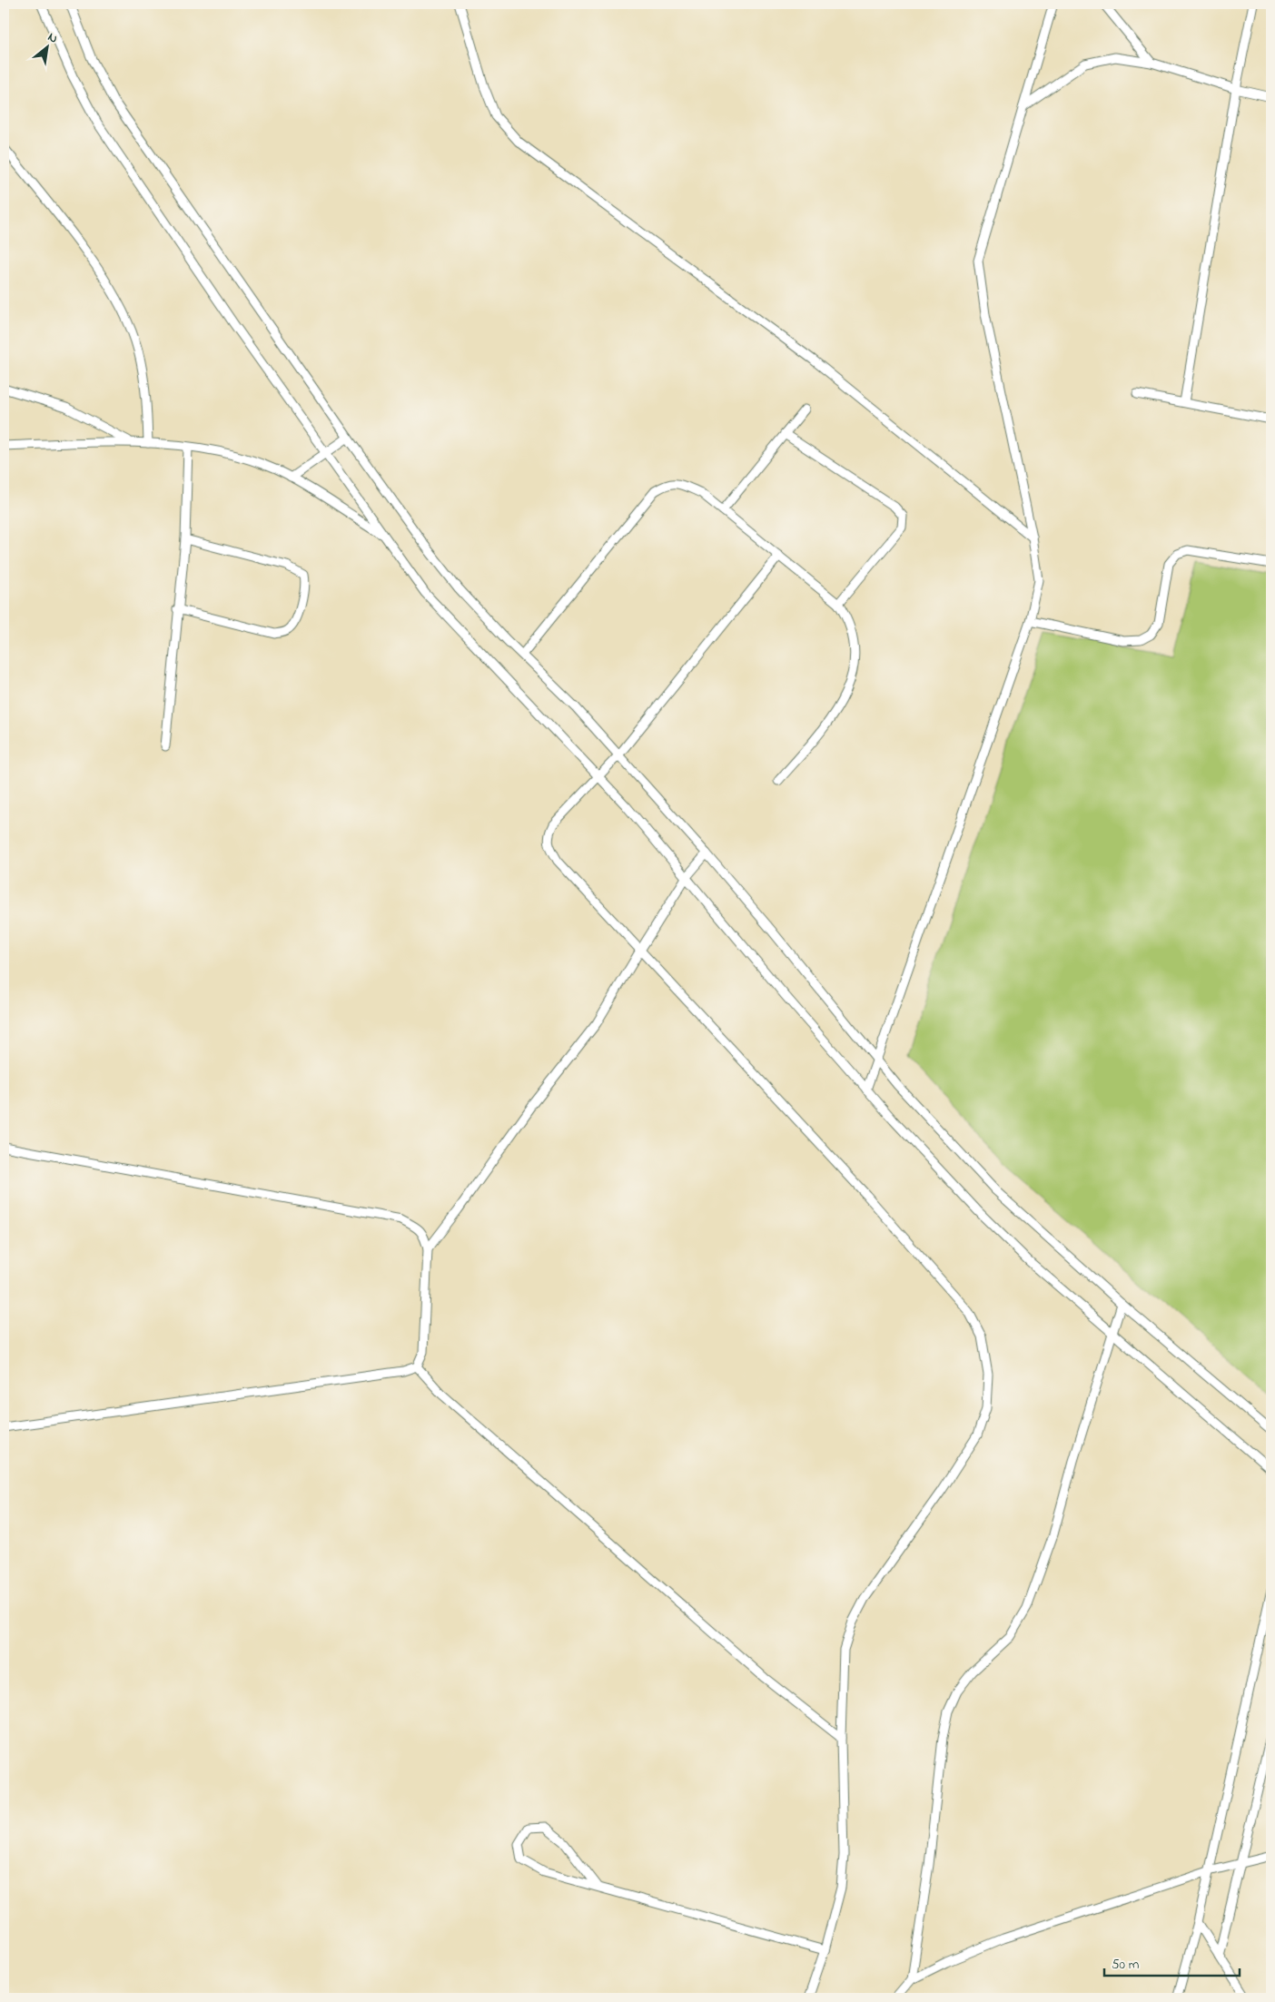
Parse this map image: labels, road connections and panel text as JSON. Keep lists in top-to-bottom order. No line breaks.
{"scale_bar":"50 m","north":"top right"}
